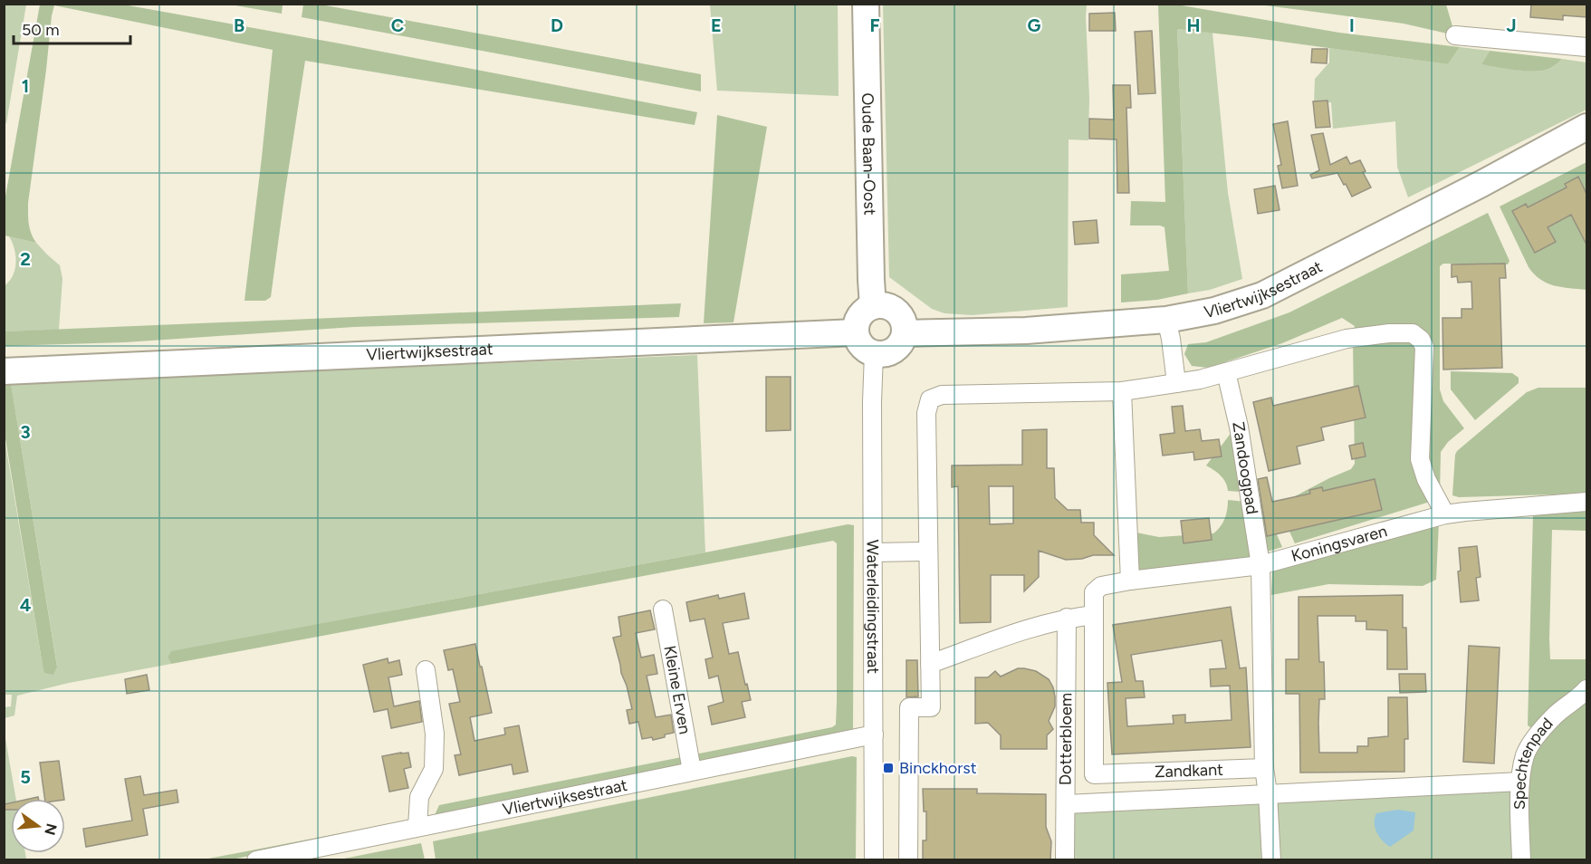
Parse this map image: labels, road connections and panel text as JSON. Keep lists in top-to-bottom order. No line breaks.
{"streets":{"street":["Oude Baan-Oost","Vliertwijksestraat","Zandoogpad","Koningsvaren","Waterleidingstraat","Kleine Erven","Dotterbloem","Spechtenpad","Zandkant"]},"crossings":[["Oude Baan-Oost","Vliertwijksestraat"],["Oude Baan-Oost","Waterleidingstraat"],["Vliertwijksestraat","Waterleidingstraat"],["Vliertwijksestraat","Kleine Erven"],["Zandoogpad","Koningsvaren"],["Koningsvaren","Zandkant"],["Dotterbloem","Zandkant"],["Spechtenpad","Zandkant"]],"places":{"transit":["Binckhorst"]},"scale_bar":"50 m","north":"right","grid":{"columns":["B","C","D","E","F","G","H","I","J"],"rows":["1","2","3","4","5"]}}
